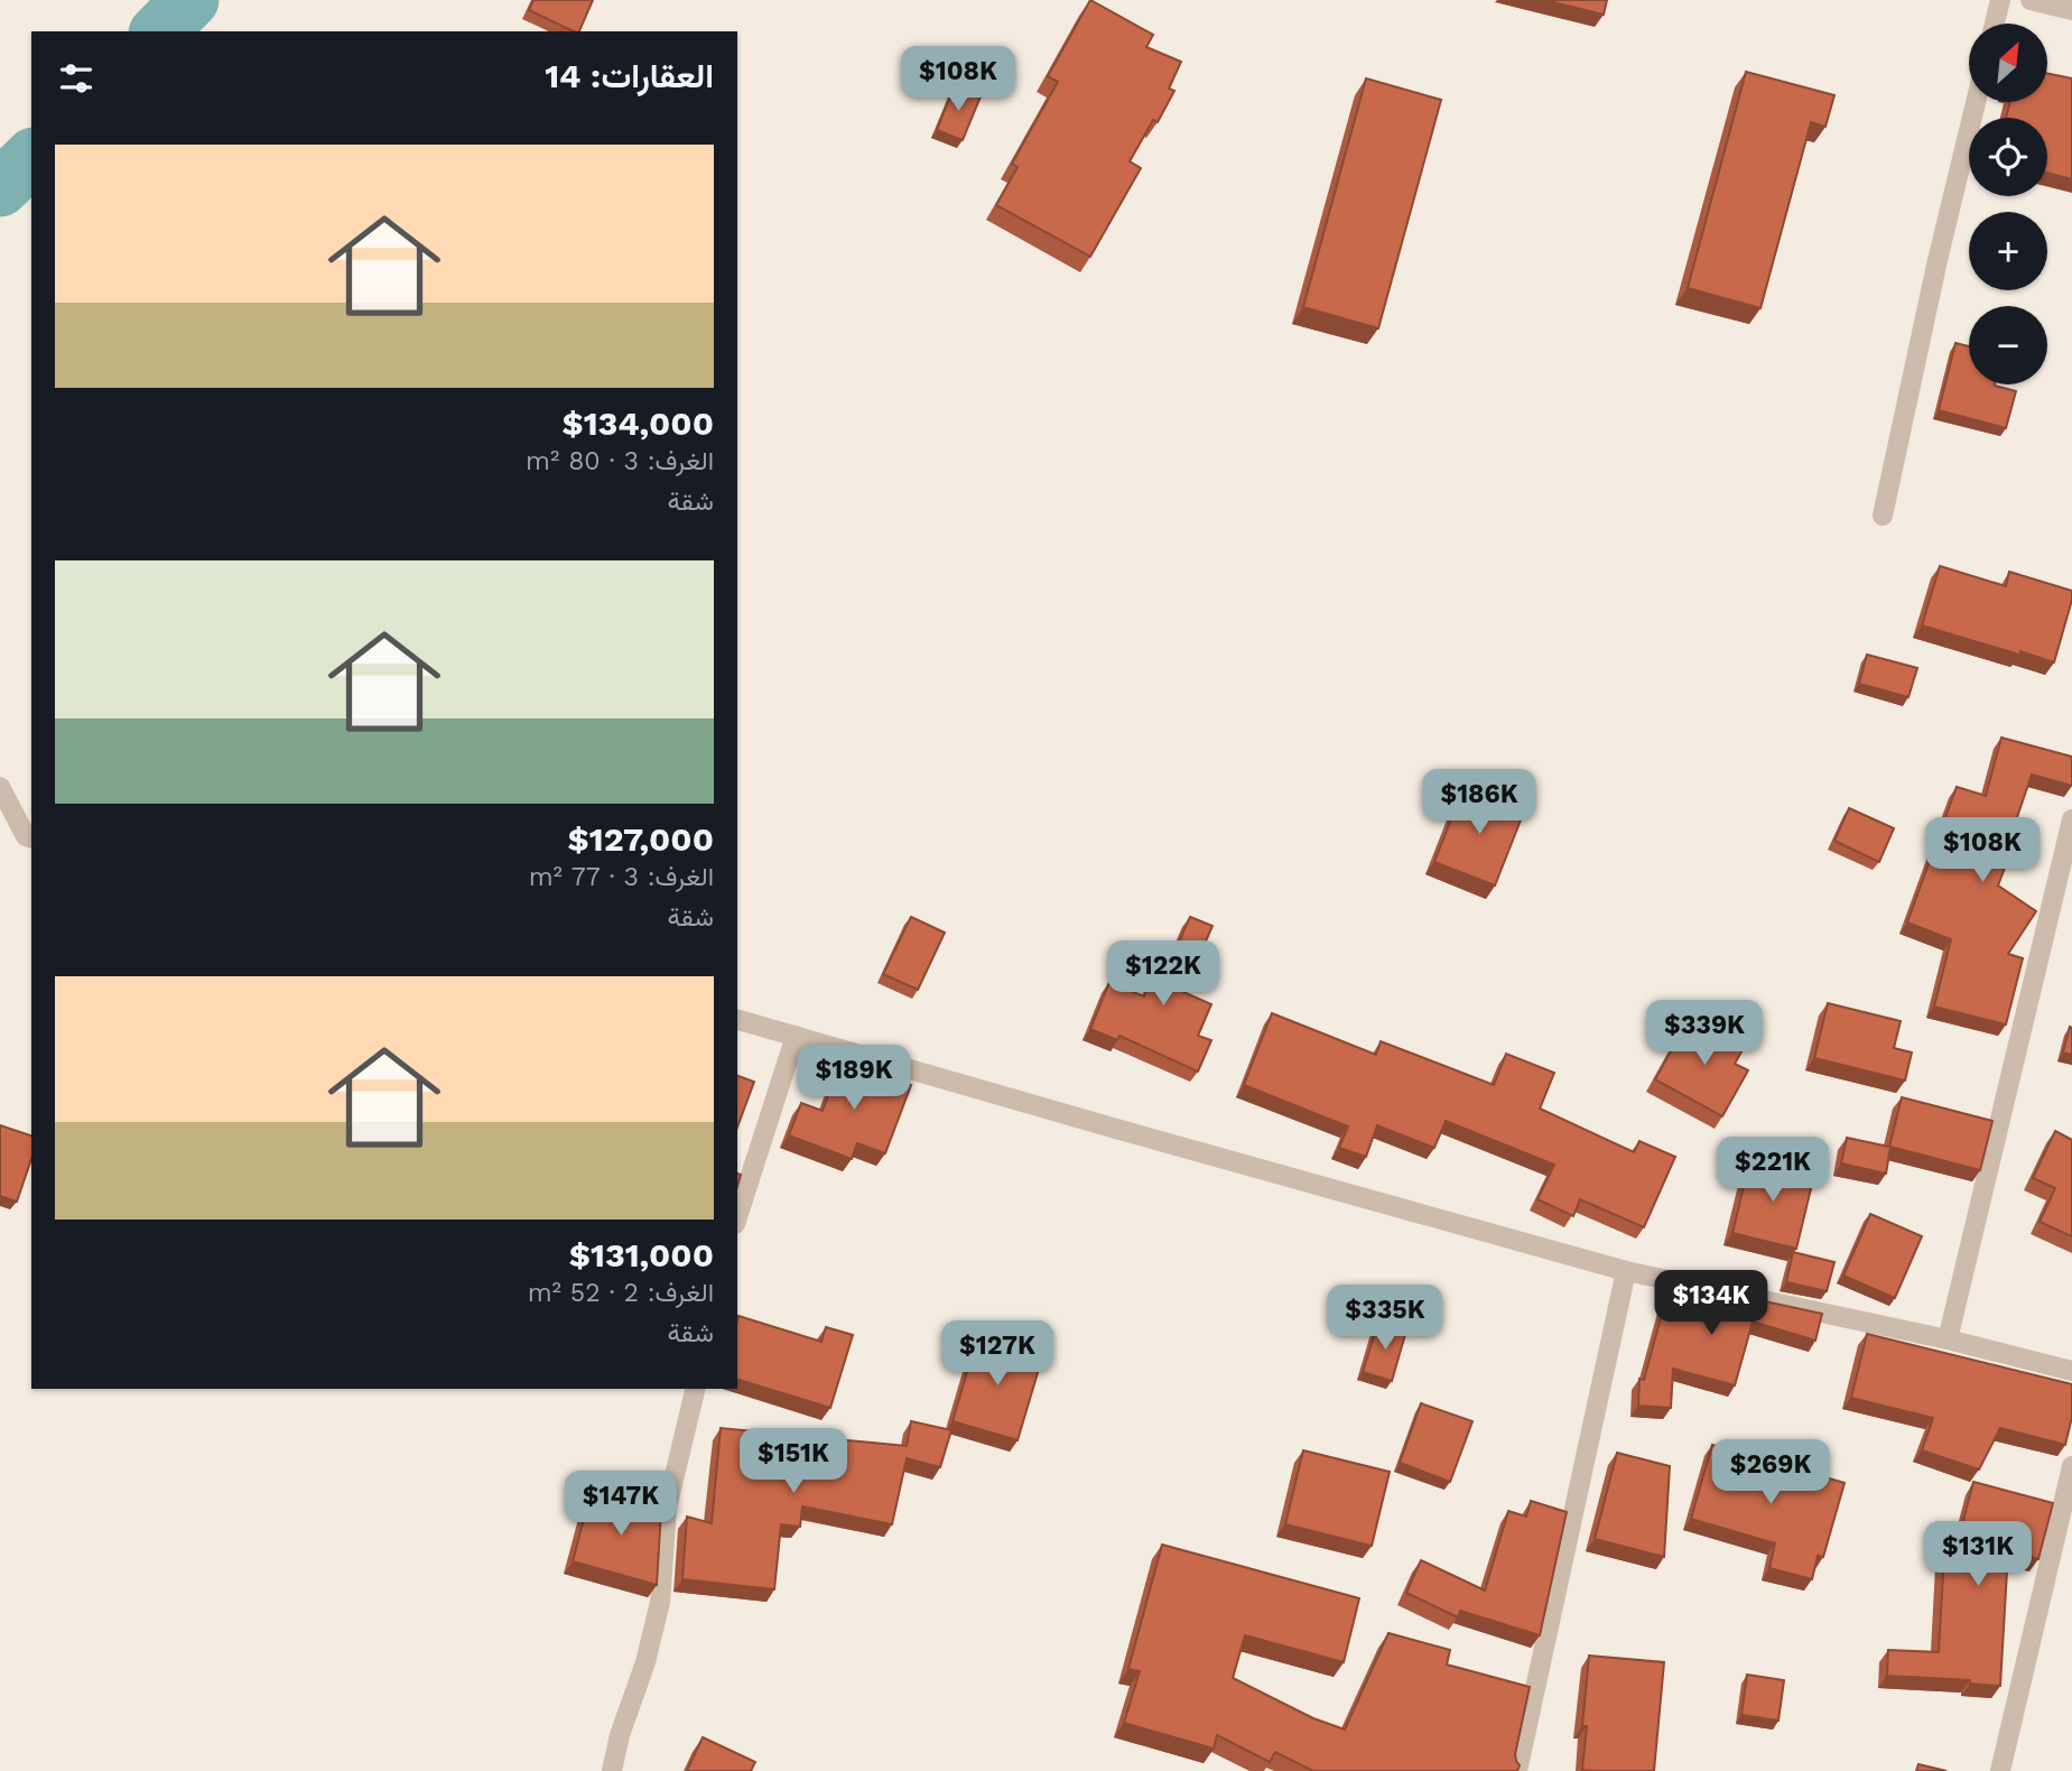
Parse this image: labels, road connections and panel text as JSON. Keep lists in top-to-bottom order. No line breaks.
{"north":"top right","page":{"map_buttons":["+","−"],"heading":"العقارات: 14","price":["$108K","$186K","$108K","$122K","$339K","$189K","$221K","$134K","$335K","$127K","$151K","$269K","$147K","$131K"],"list":[{"name":"$134,000","note":"الغرف: 3 · 80 m² · شقة"},{"name":"$127,000","note":"الغرف: 3 · 77 m² · شقة"},{"name":"$131,000","note":"الغرف: 2 · 52 m² · شقة"}]}}
